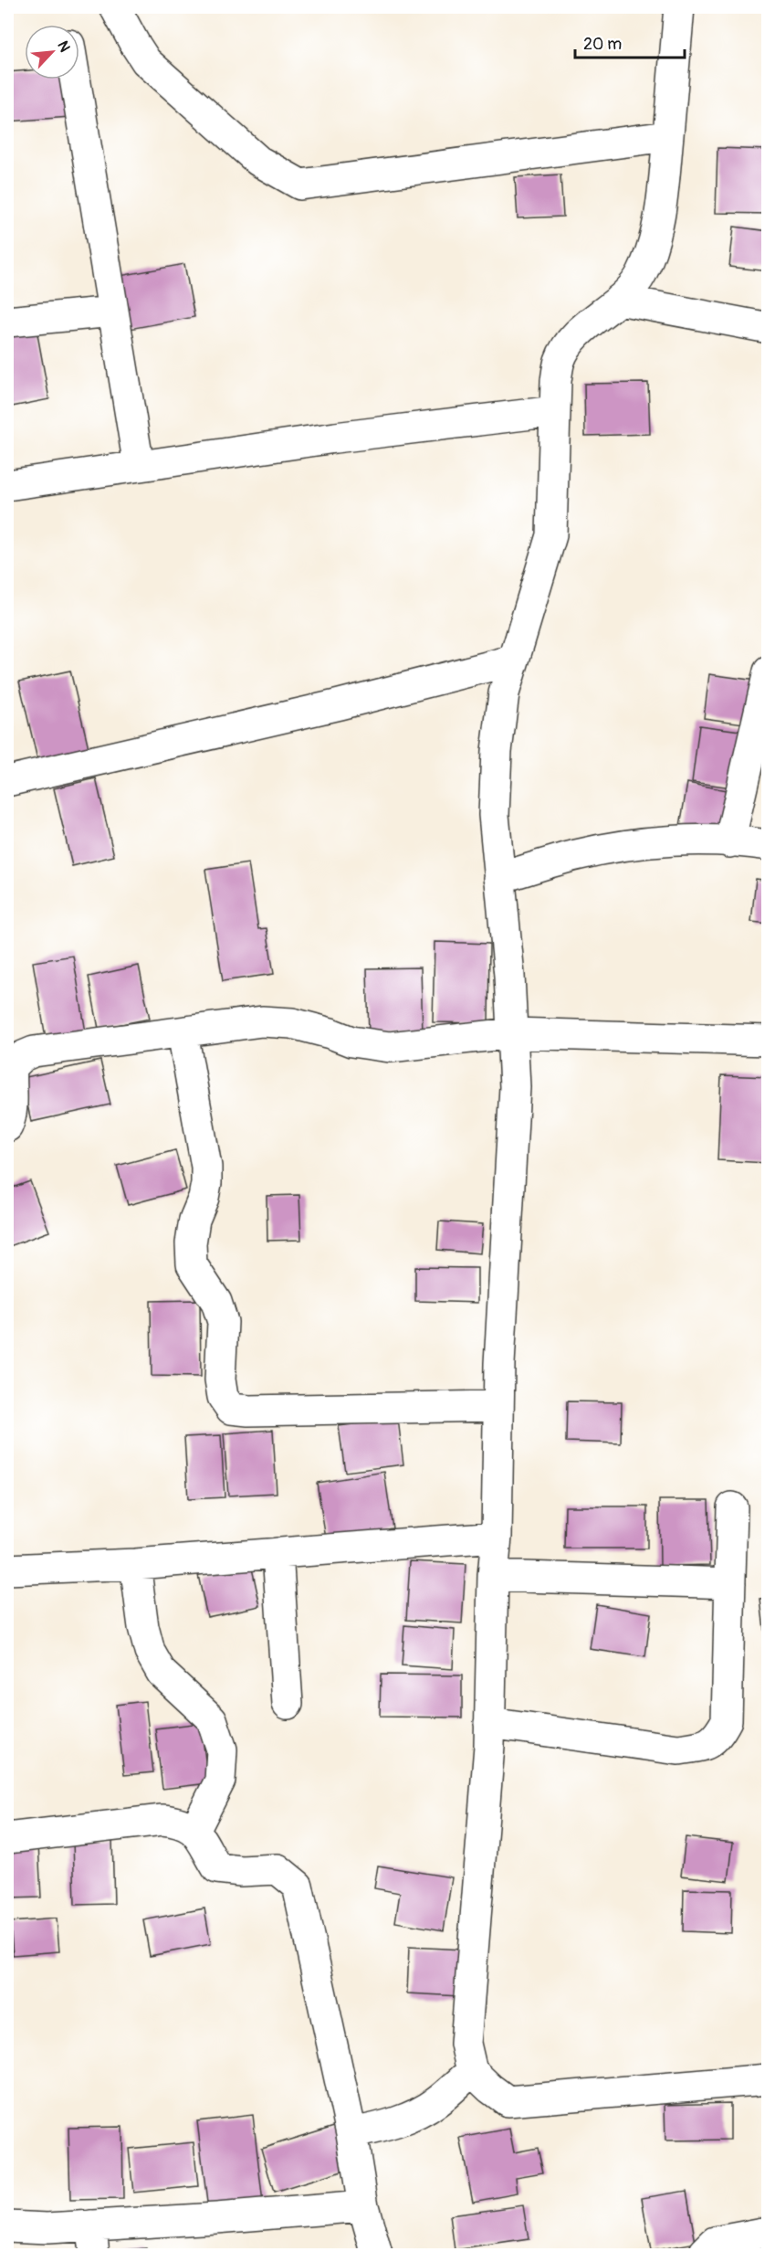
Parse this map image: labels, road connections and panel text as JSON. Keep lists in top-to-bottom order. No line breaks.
{"scale_bar":"20 m","north":"top right"}
